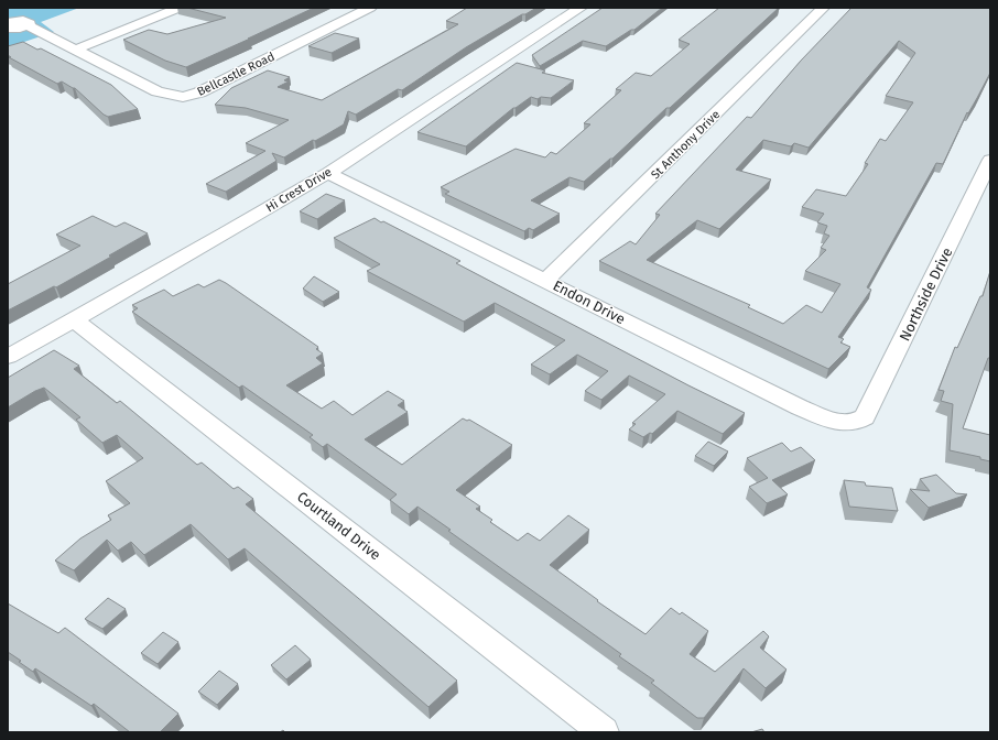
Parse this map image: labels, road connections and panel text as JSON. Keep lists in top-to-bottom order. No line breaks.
{"streets":{"street":["Bellcastle Road","St Anthony Drive","Hi Crest Drive","Northside Drive","Endon Drive","Courtland Drive"]},"crossings":[["St Anthony Drive","Endon Drive"],["Hi Crest Drive","Endon Drive"],["Hi Crest Drive","Courtland Drive"],["Northside Drive","Endon Drive"]]}
